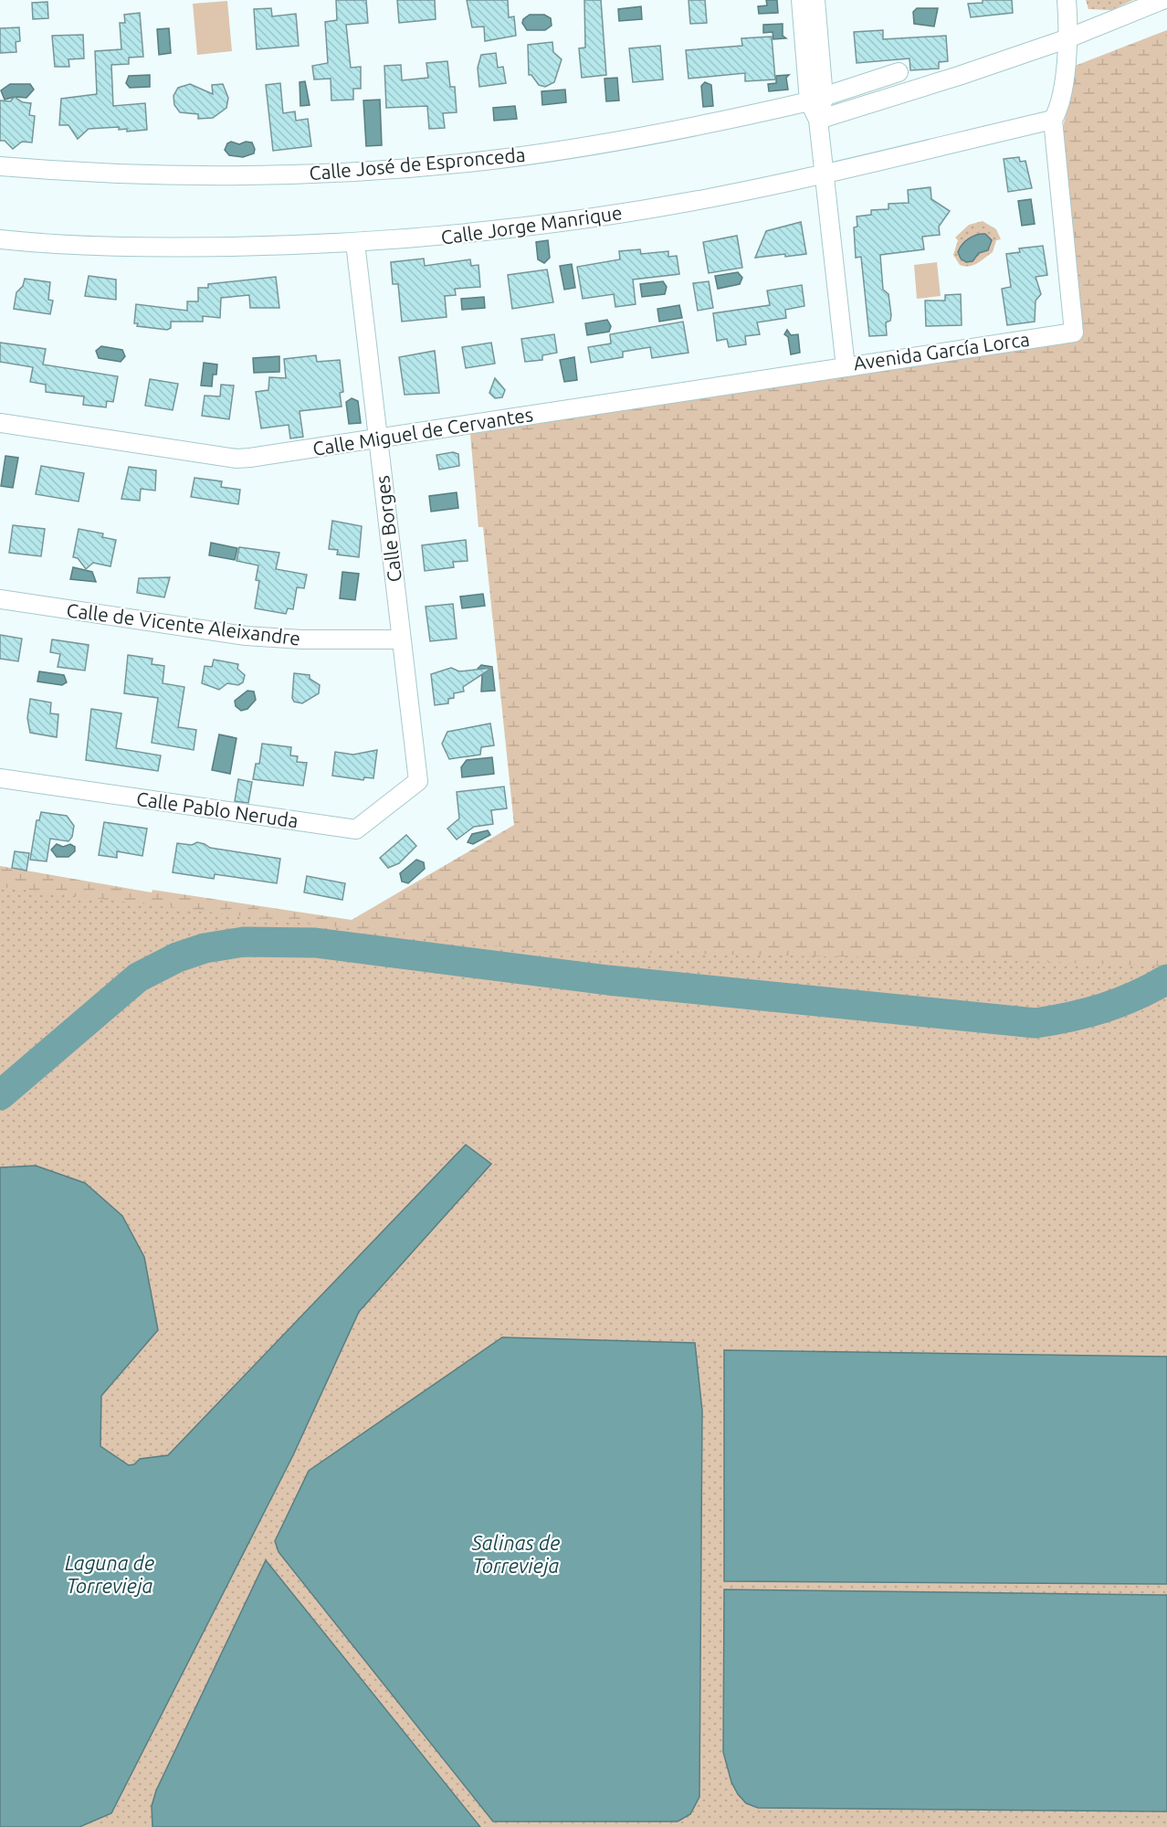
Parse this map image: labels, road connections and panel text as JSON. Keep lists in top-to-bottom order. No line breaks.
{"streets":{"street":["Calle José de Espronceda","Calle Jorge Manrique","Avenida García Lorca","Calle Miguel de Cervantes","Calle Borges","Calle de Vicente Aleixandre","Calle Pablo Neruda"]},"crossings":[["Calle José de Espronceda","Avenida García Lorca"],["Calle Jorge Manrique","Avenida García Lorca"],["Calle Jorge Manrique","Calle Borges"],["Avenida García Lorca","Calle Miguel de Cervantes"],["Calle Miguel de Cervantes","Calle Borges"],["Calle Borges","Calle de Vicente Aleixandre"],["Calle Borges","Calle Pablo Neruda"]],"water":["Salinas de Torrevieja","Laguna de Torrevieja"]}
